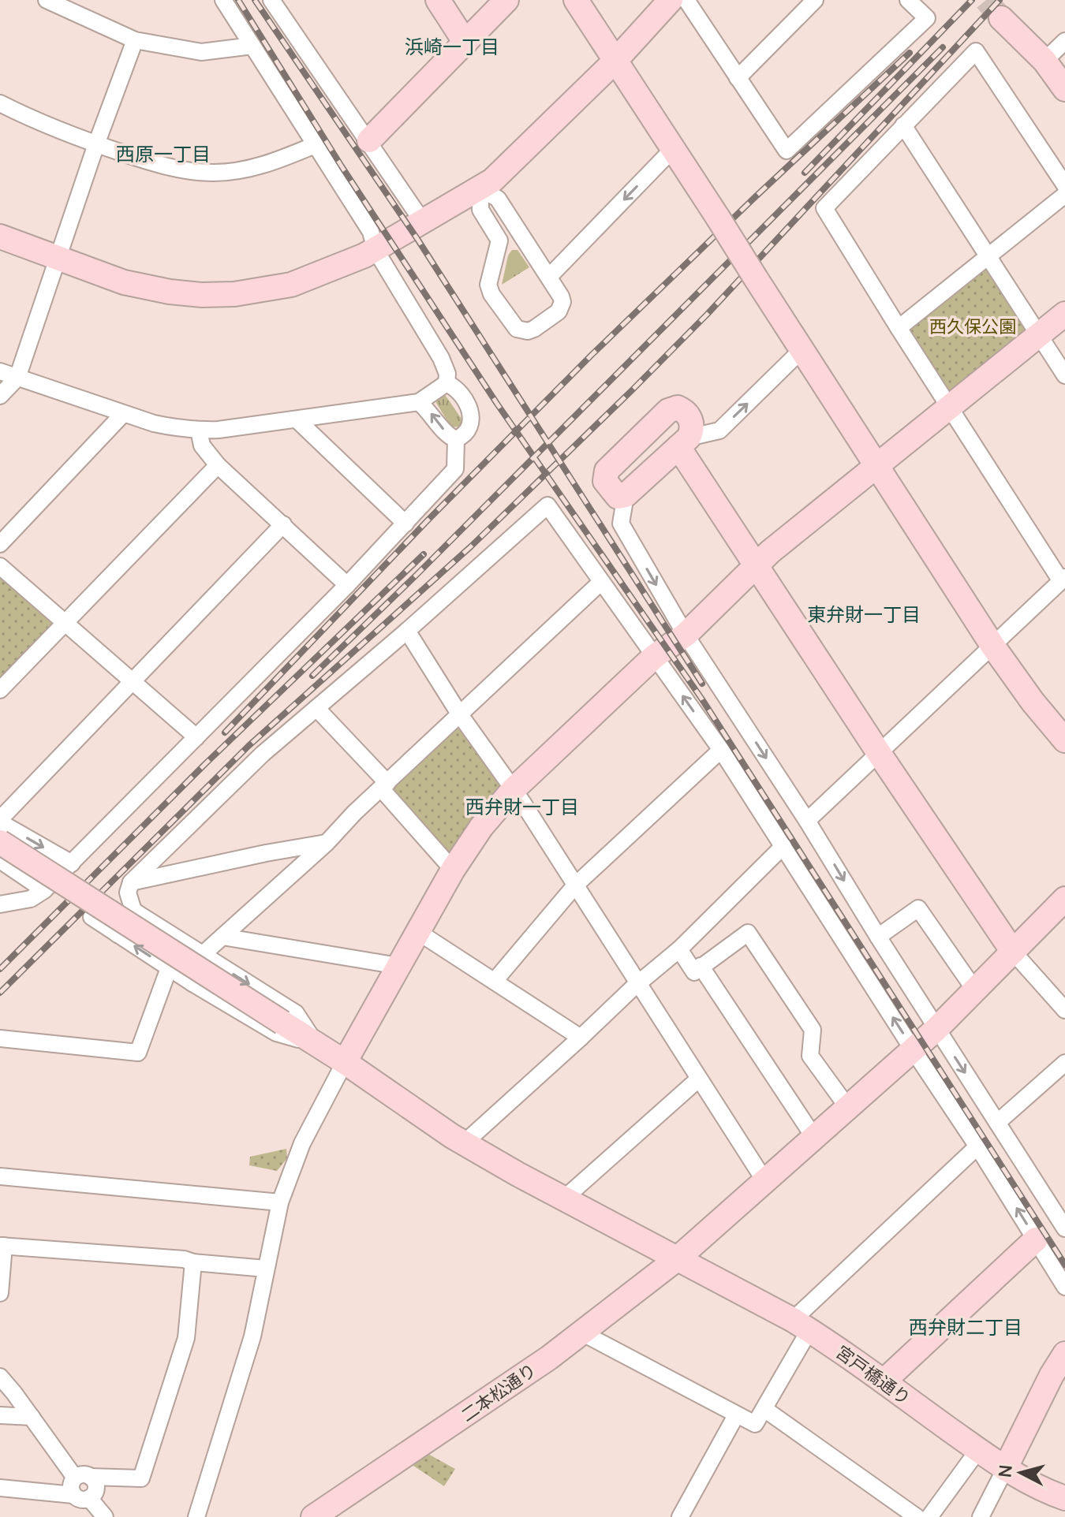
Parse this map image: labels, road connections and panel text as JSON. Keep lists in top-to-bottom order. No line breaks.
{"streets":{"street":["宮戸橋通り","二本松通り"]},"crossings":[["宮戸橋通り","二本松通り"]],"districts":["浜崎一丁目","西原一丁目","東弁財一丁目","西弁財一丁目","西弁財二丁目"],"parks":["西久保公園"],"north":"left"}
